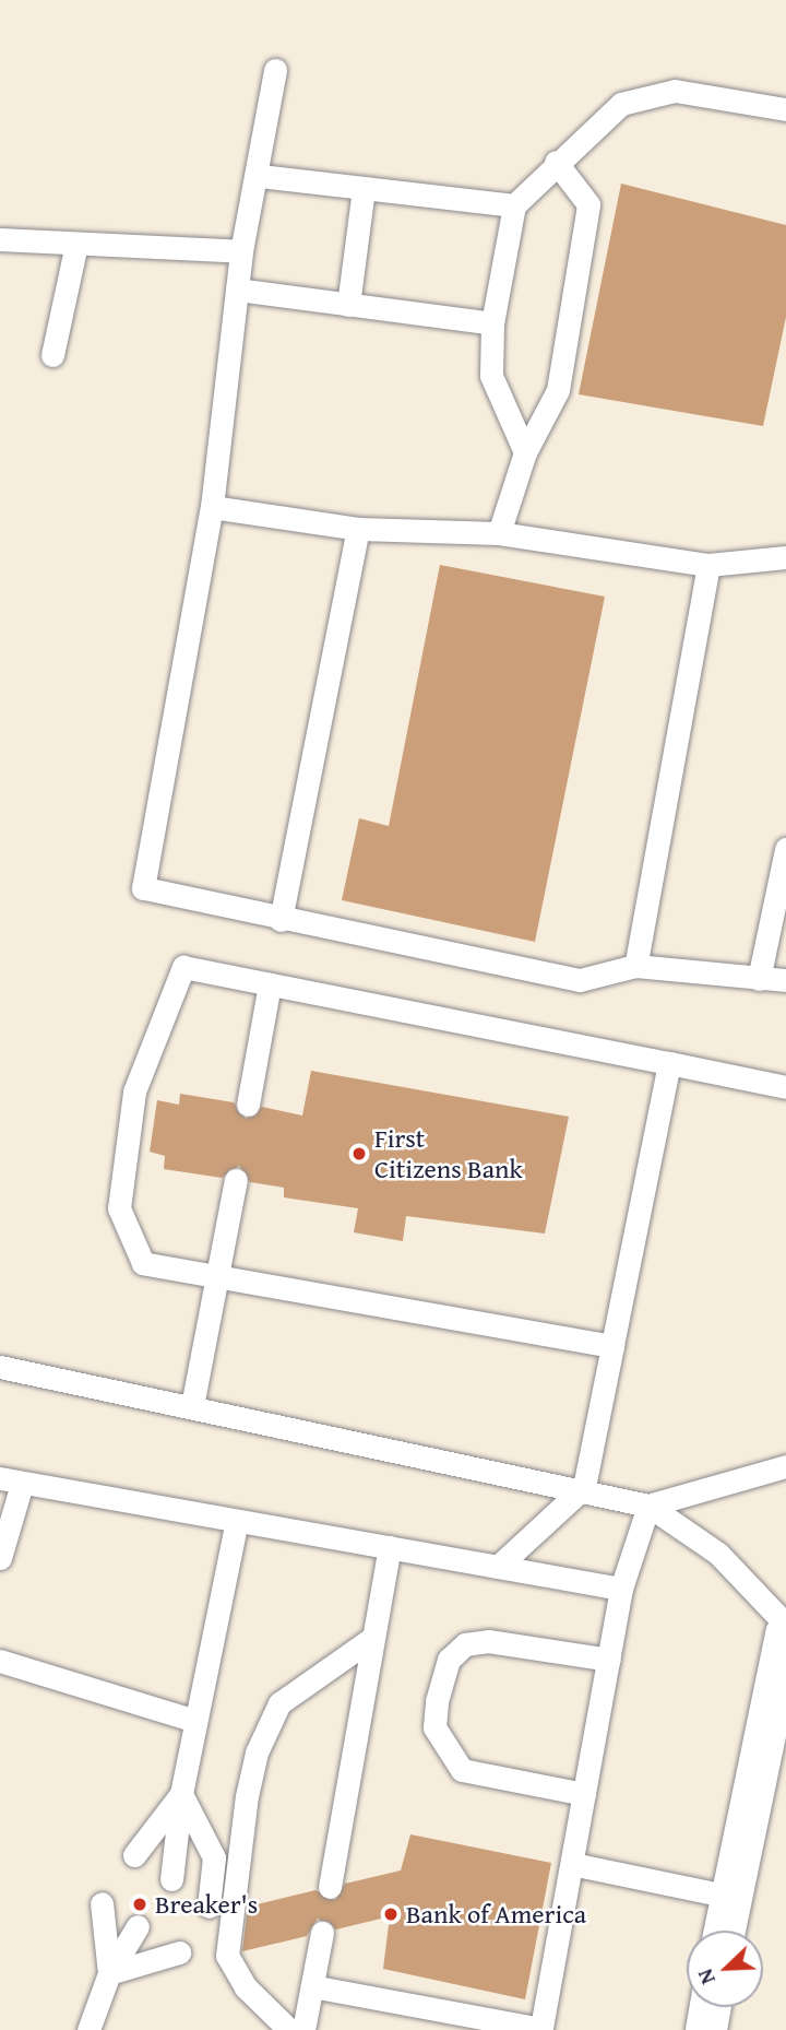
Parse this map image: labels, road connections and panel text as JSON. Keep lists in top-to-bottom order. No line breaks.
{"places":["First Citizens Bank","Breaker's","Bank of America"],"north":"bottom left"}
